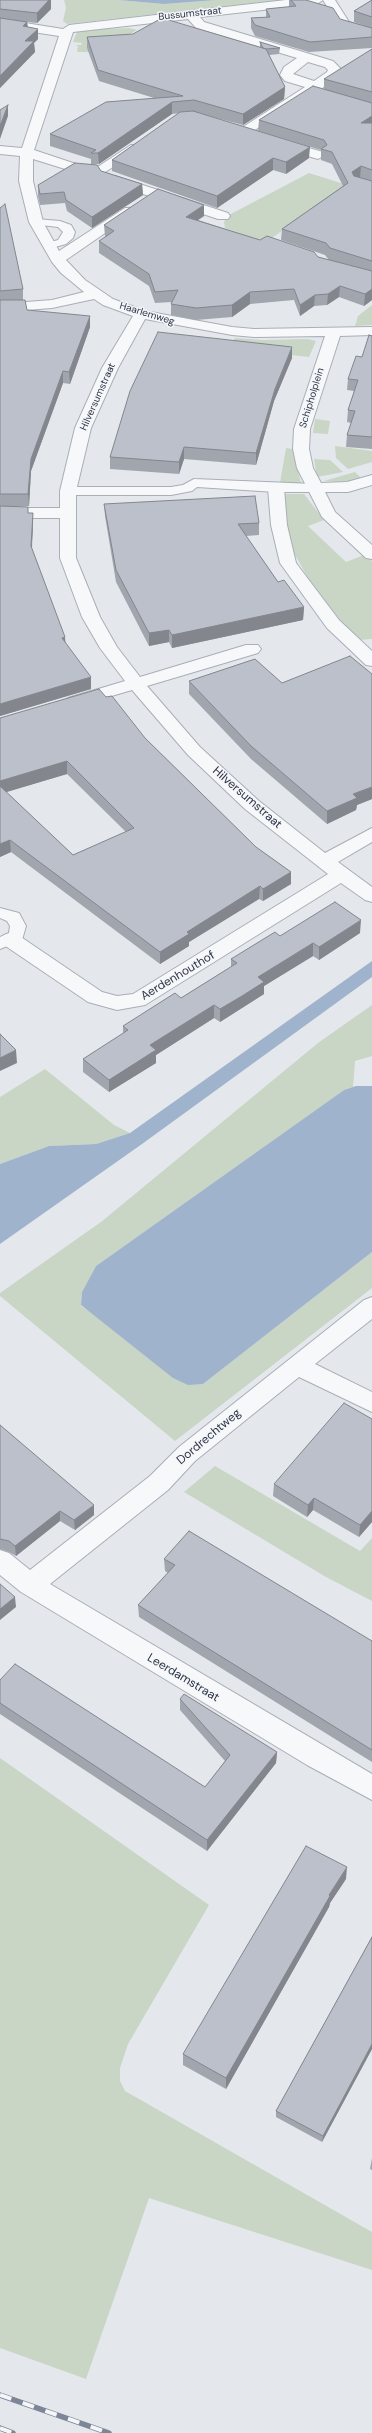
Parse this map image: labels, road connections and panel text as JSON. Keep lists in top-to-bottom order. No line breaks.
{"streets":{"street":["Bussumstraat","Haarlemweg","Hilversumstraat","Schipholplein","Aerdenhouthof","Dordrechtweg","Leerdamstraat"]},"crossings":[["Bussumstraat","Haarlemweg"],["Haarlemweg","Hilversumstraat"],["Haarlemweg","Schipholplein"],["Hilversumstraat","Aerdenhouthof"],["Dordrechtweg","Leerdamstraat"]]}
